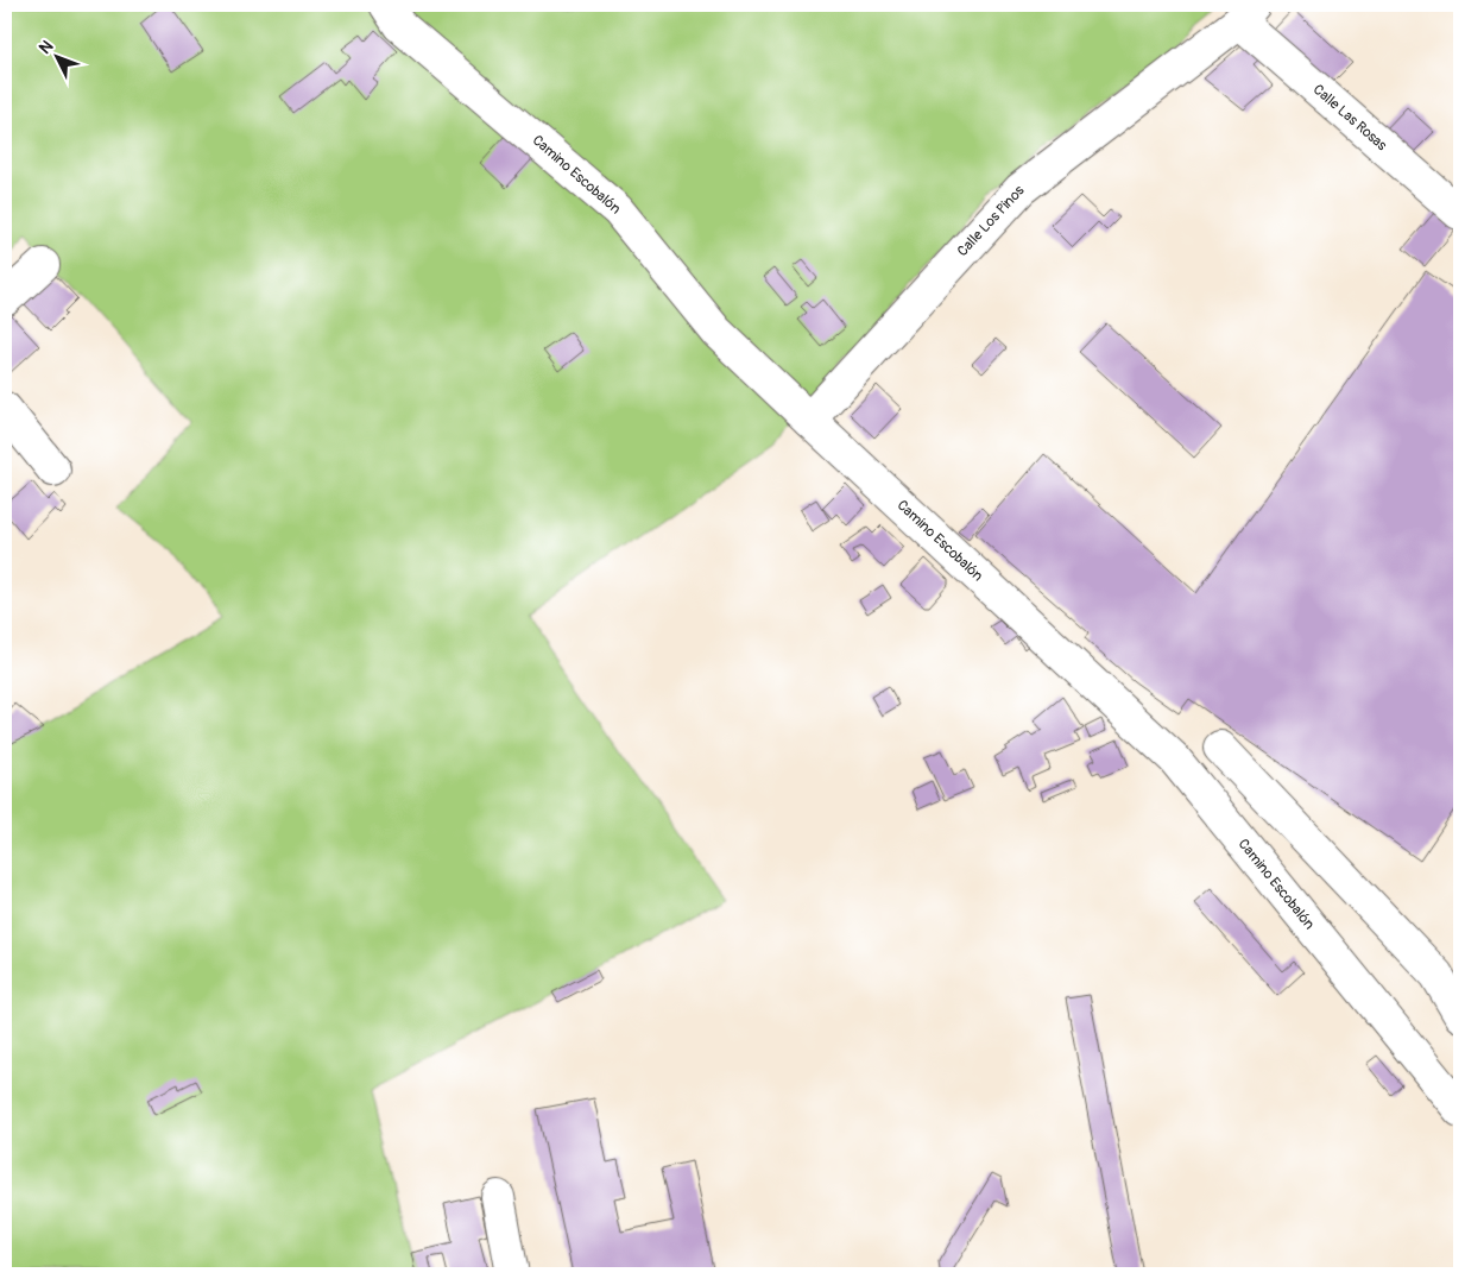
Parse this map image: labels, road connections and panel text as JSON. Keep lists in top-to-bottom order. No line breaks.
{"streets":{"street":["Calle Las Rosas","Camino Escobalón","Calle Los Pinos"]},"crossings":[["Calle Las Rosas","Calle Los Pinos"],["Camino Escobalón","Calle Los Pinos"]],"north":"top left"}
